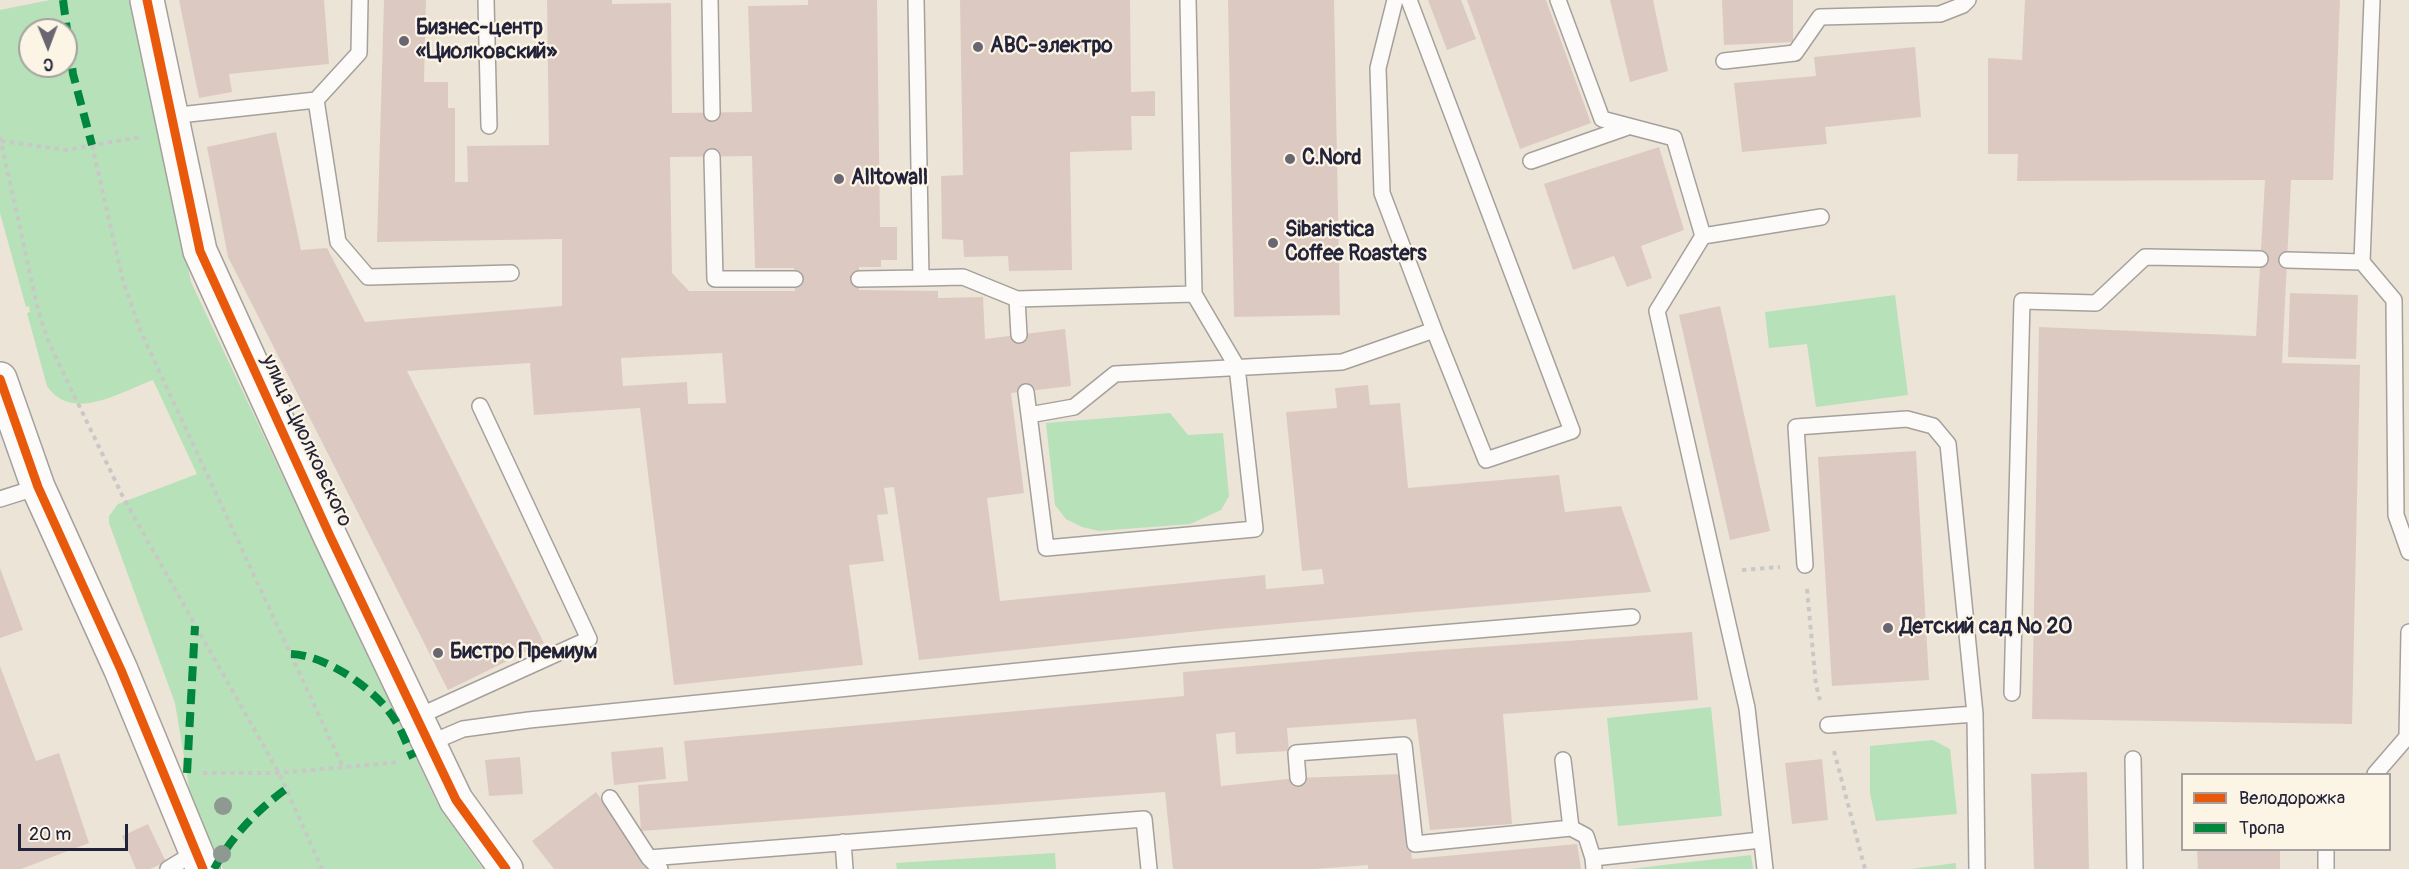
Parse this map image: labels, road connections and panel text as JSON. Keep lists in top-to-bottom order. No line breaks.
{"streets":{"street":["улица Циолковского"]},"places":["Бизнес-центр «Циолковский»","АВС-электро","C.Nord","Alltowall","Sibaristica Coffee Roasters","Детский сад № 20","Бистро Премиум"],"legend":["Велодорожка","Тропа"],"scale_bar":"20 m","north":"bottom"}
